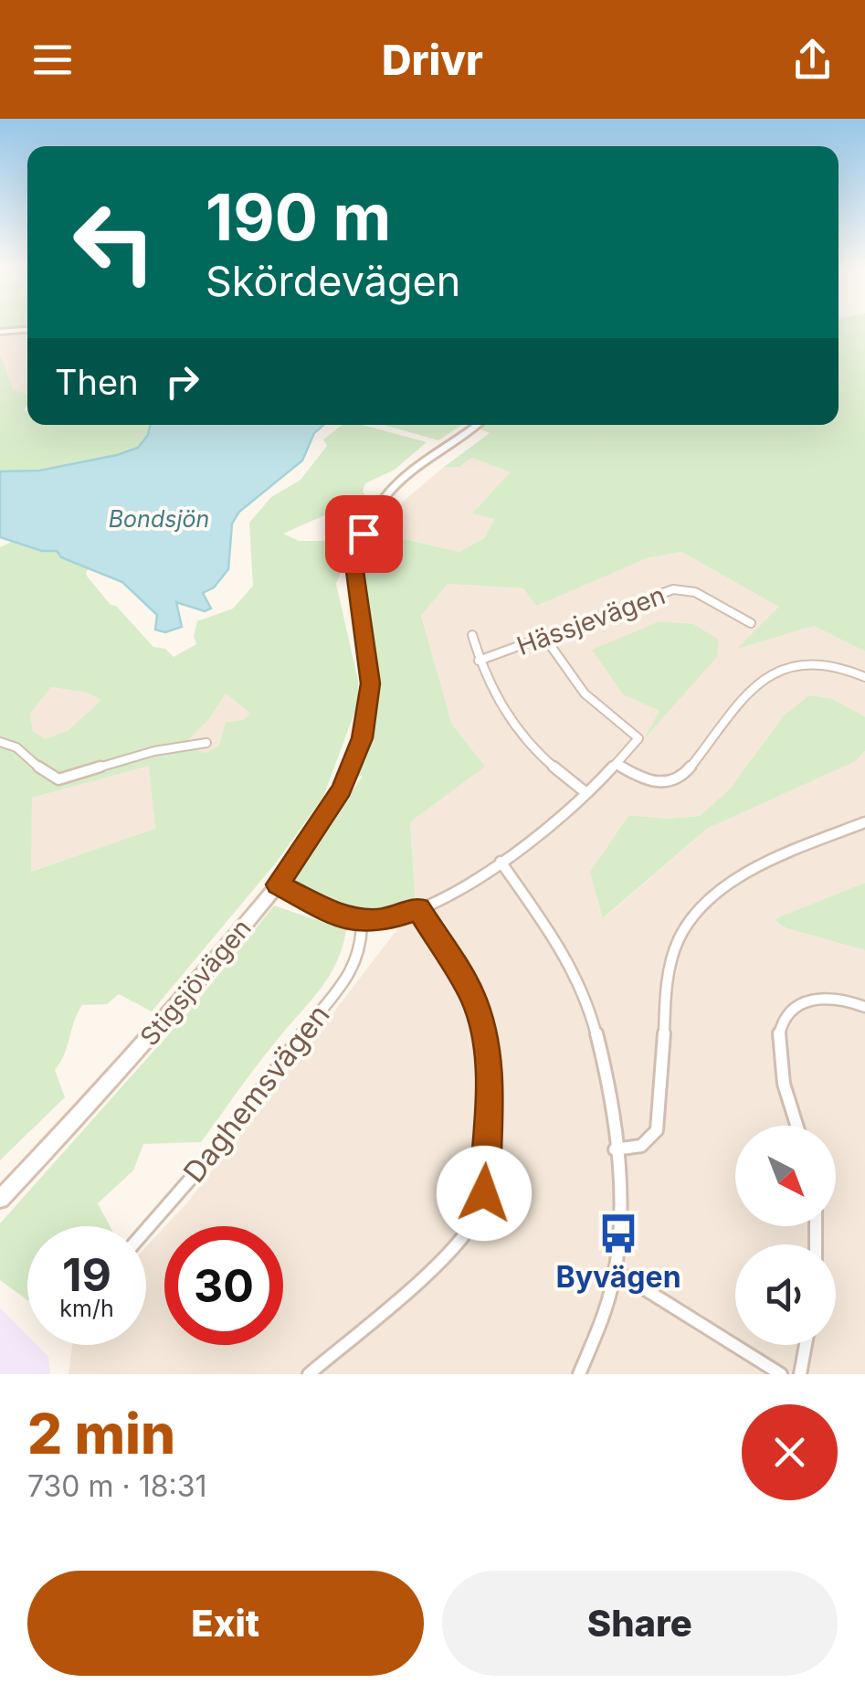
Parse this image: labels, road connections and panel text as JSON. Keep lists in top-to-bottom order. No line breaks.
{"streets":{"main road":["Stigsjövägen"],"street":["Hässjevägen","Daghemsvägen"]},"water":["Bondsjön"],"places":{"bus stop":["Byvägen"]},"north":"bottom right","page":{"header":"Drivr","turn":["190 m","Skördevägen"],"then":"Then","speed":"19 km/h","limit":"30","heading":["2 min","730 m · 18:31"],"buttons":["Exit","Share"]}}
